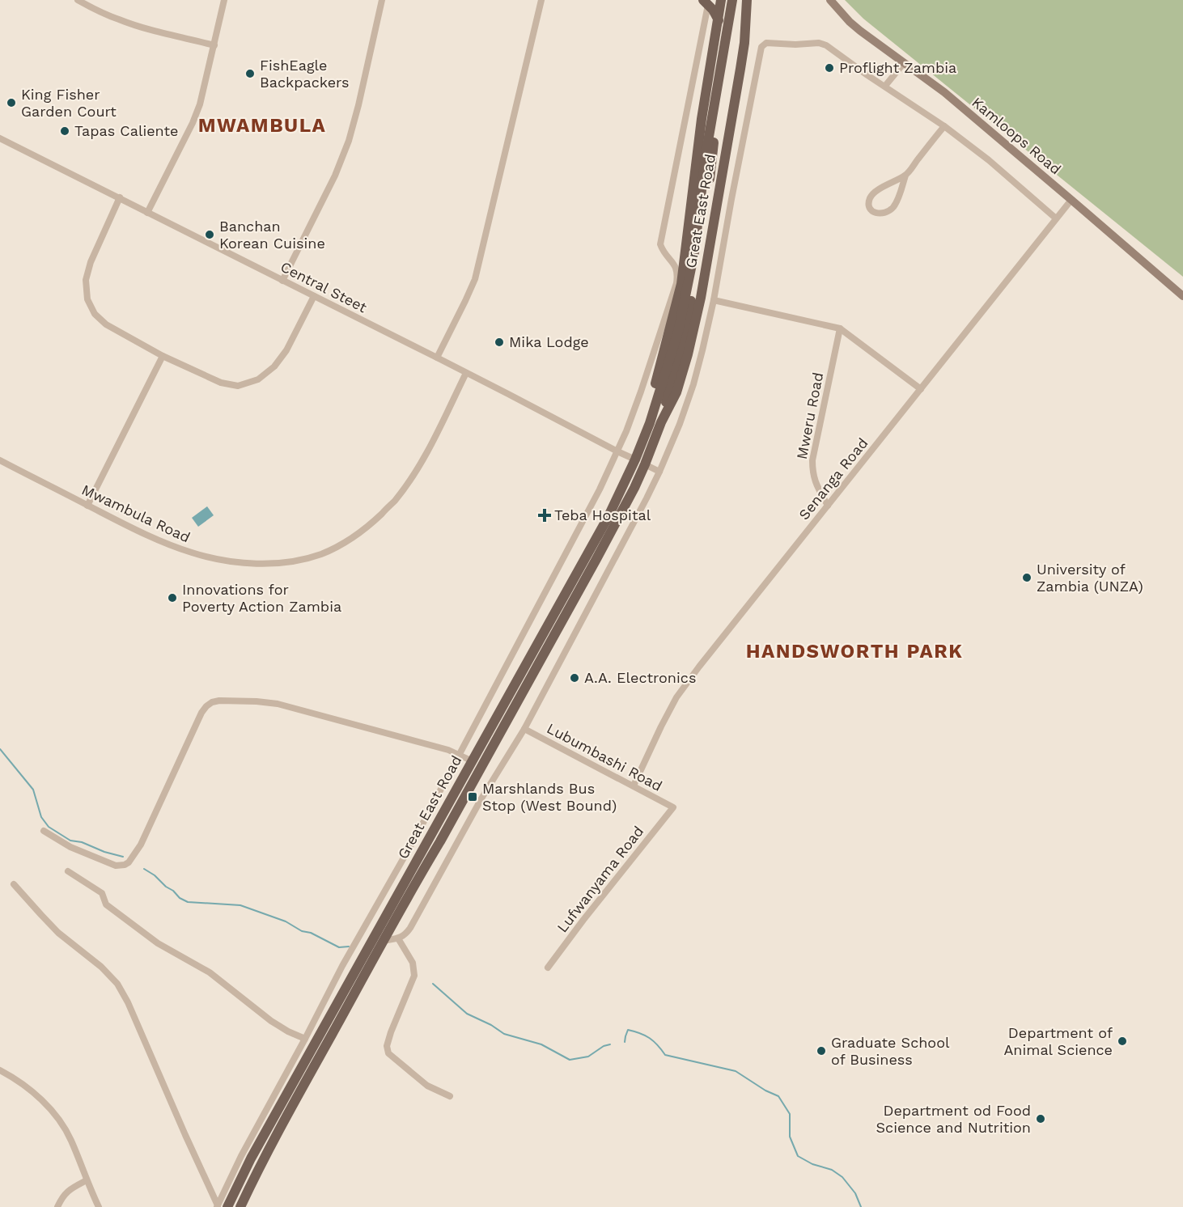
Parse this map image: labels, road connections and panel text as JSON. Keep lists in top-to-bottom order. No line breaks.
{"streets":{"main road":["Kamloops Road","Great East Road"],"street":["Central Steet","Mweru Road","Senanga Road","Mwambula Road","Lubumbashi Road","Lufwanyama Road"]},"crossings":[["Kamloops Road","Senanga Road"],["Great East Road","Central Steet"],["Central Steet","Mwambula Road"],["Mweru Road","Senanga Road"],["Senanga Road","Lubumbashi Road"],["Lubumbashi Road","Lufwanyama Road"]],"districts":["MWAMBULA","HANDSWORTH PARK"],"places":{"other":["Proflight Zambia","FishEagle Backpackers","King Fisher Garden Court","Tapas Caliente","Banchan Korean Cuisine","Mika Lodge","University of Zambia (UNZA)","Innovations for Poverty Action Zambia","A.A. Electronics","Department of Animal Science","Graduate School of Business","Department od Food Science and Nutrition"],"health":["Teba Hospital"],"transit":["Marshlands Bus Stop (West Bound)"]}}
